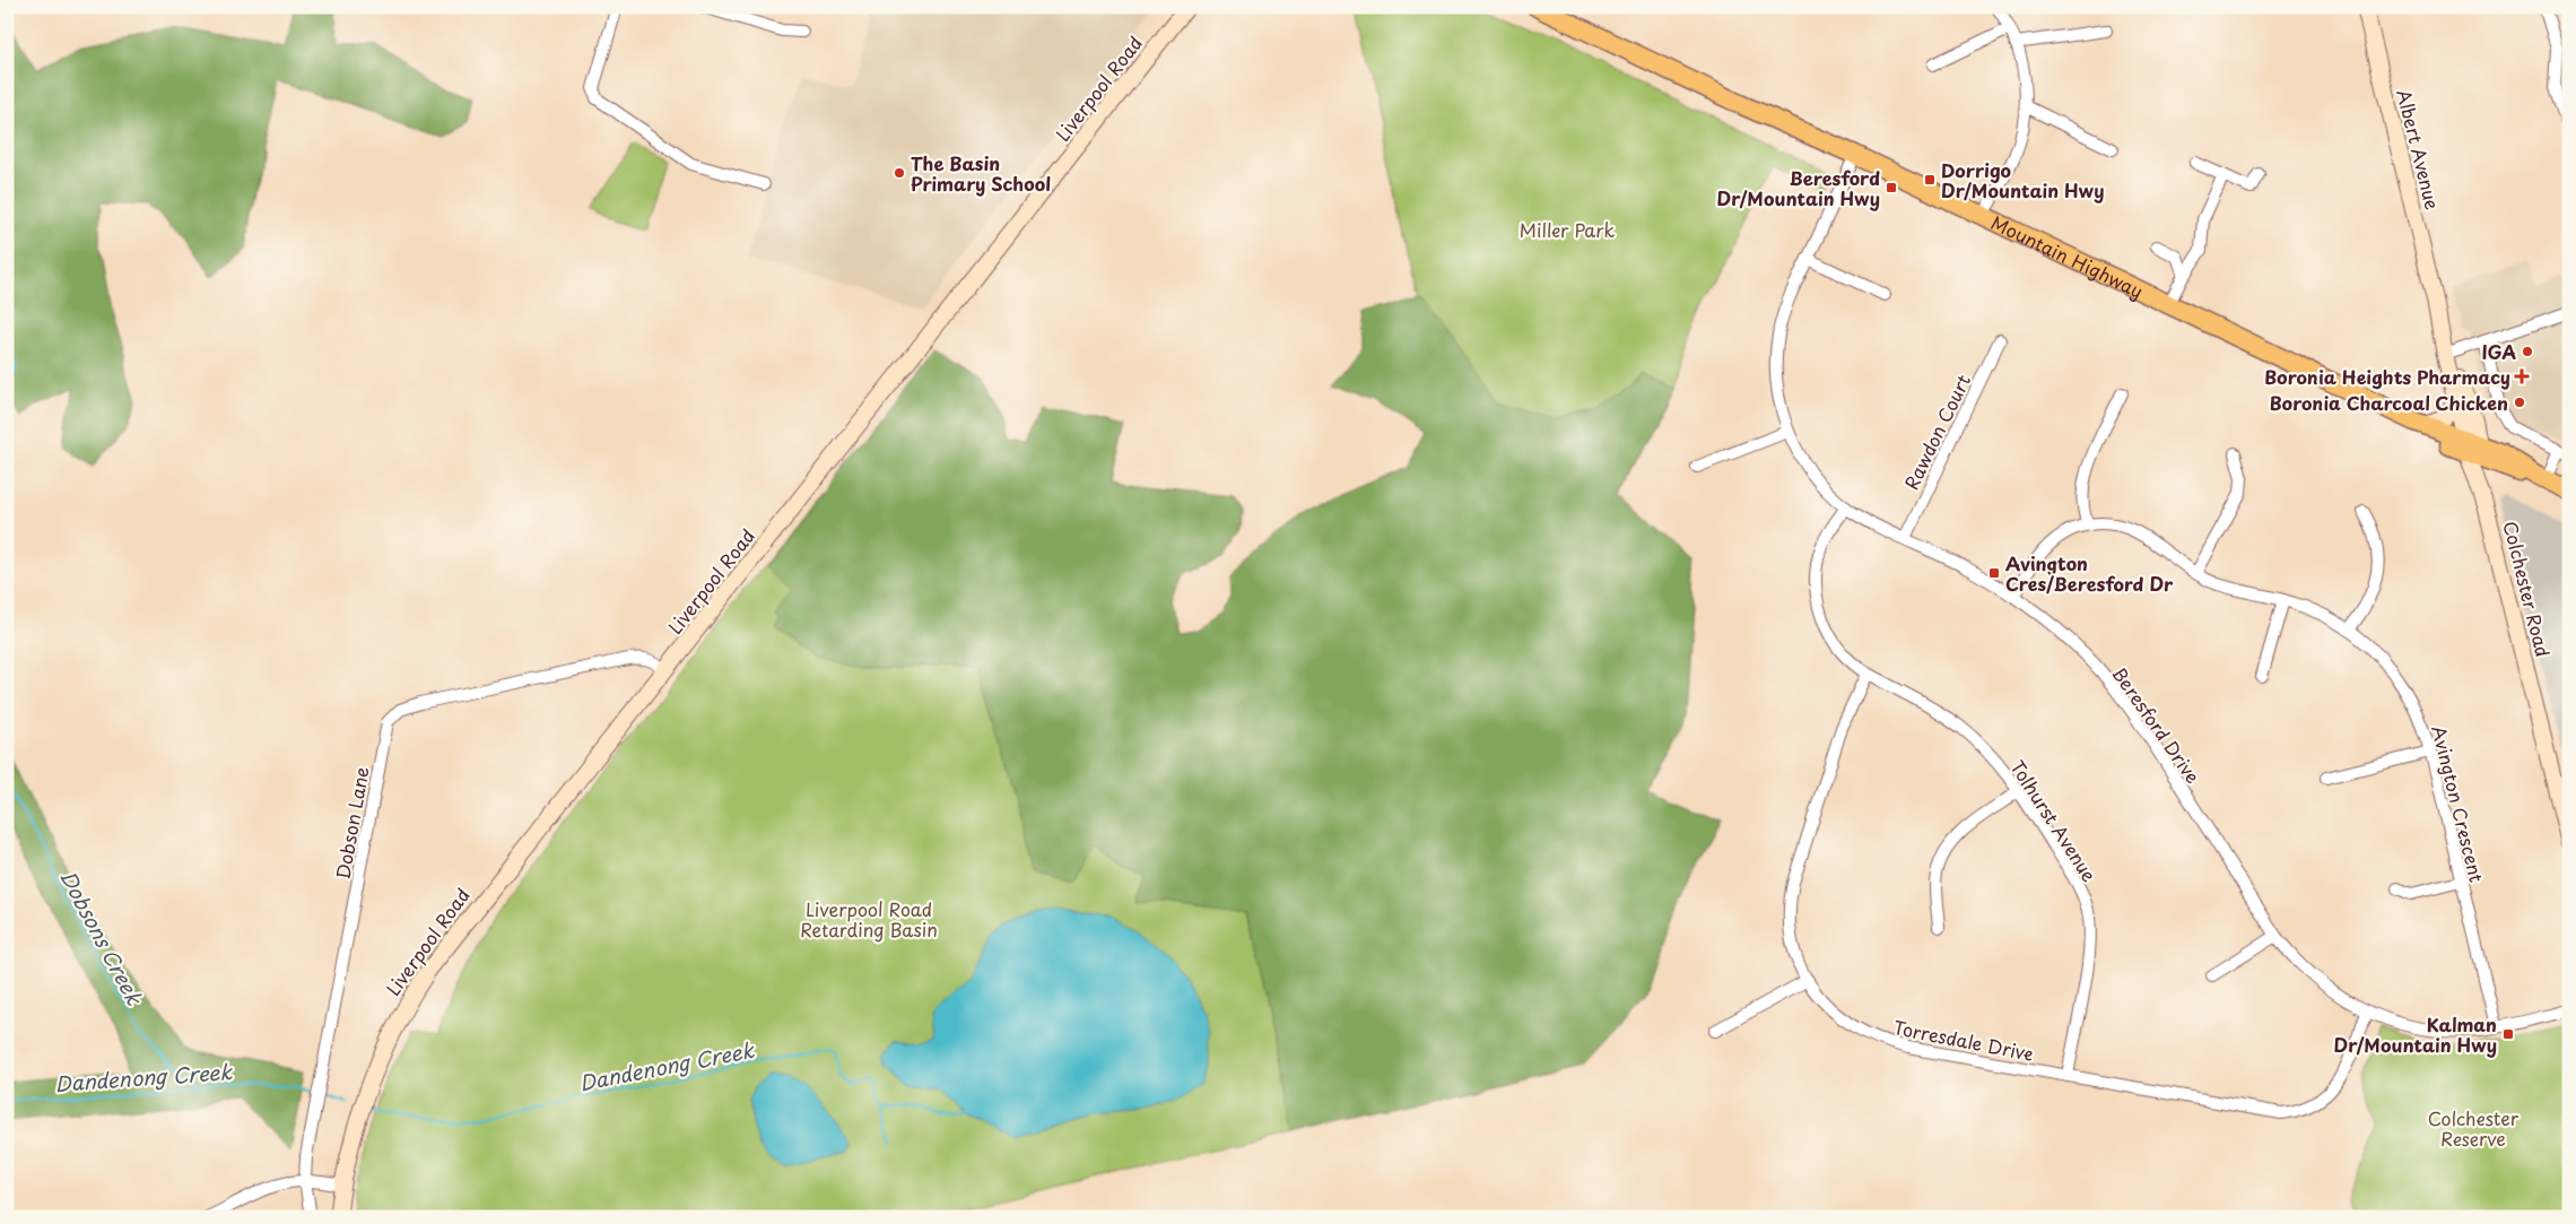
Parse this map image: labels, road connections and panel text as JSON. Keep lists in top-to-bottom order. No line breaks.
{"streets":{"main road":["Liverpool Road","Albert Avenue","Mountain Highway","Colchester Road"],"street":["Rawdon Court","Beresford Drive","Avington Crescent","Tolhurst Avenue","Dobson Lane","Torresdale Drive"]},"crossings":[["Liverpool Road","Dobson Lane"],["Albert Avenue","Mountain Highway"],["Albert Avenue","Colchester Road"],["Mountain Highway","Colchester Road"],["Mountain Highway","Beresford Drive"],["Rawdon Court","Beresford Drive"],["Beresford Drive","Avington Crescent"],["Beresford Drive","Tolhurst Avenue"],["Beresford Drive","Torresdale Drive"],["Tolhurst Avenue","Torresdale Drive"]],"water":["Dobsons Creek","Dandenong Creek"],"parks":["Miller Park","Liverpool Road Retarding Basin","Colchester Reserve"],"places":{"other":["The Basin Primary School","IGA","Boronia Charcoal Chicken"],"transit":["Dorrigo Dr/Mountain Hwy","Beresford Dr/Mountain Hwy","Avington Cres/Beresford Dr","Kalman Dr/Mountain Hwy"],"health":["Boronia Heights Pharmacy"]}}
